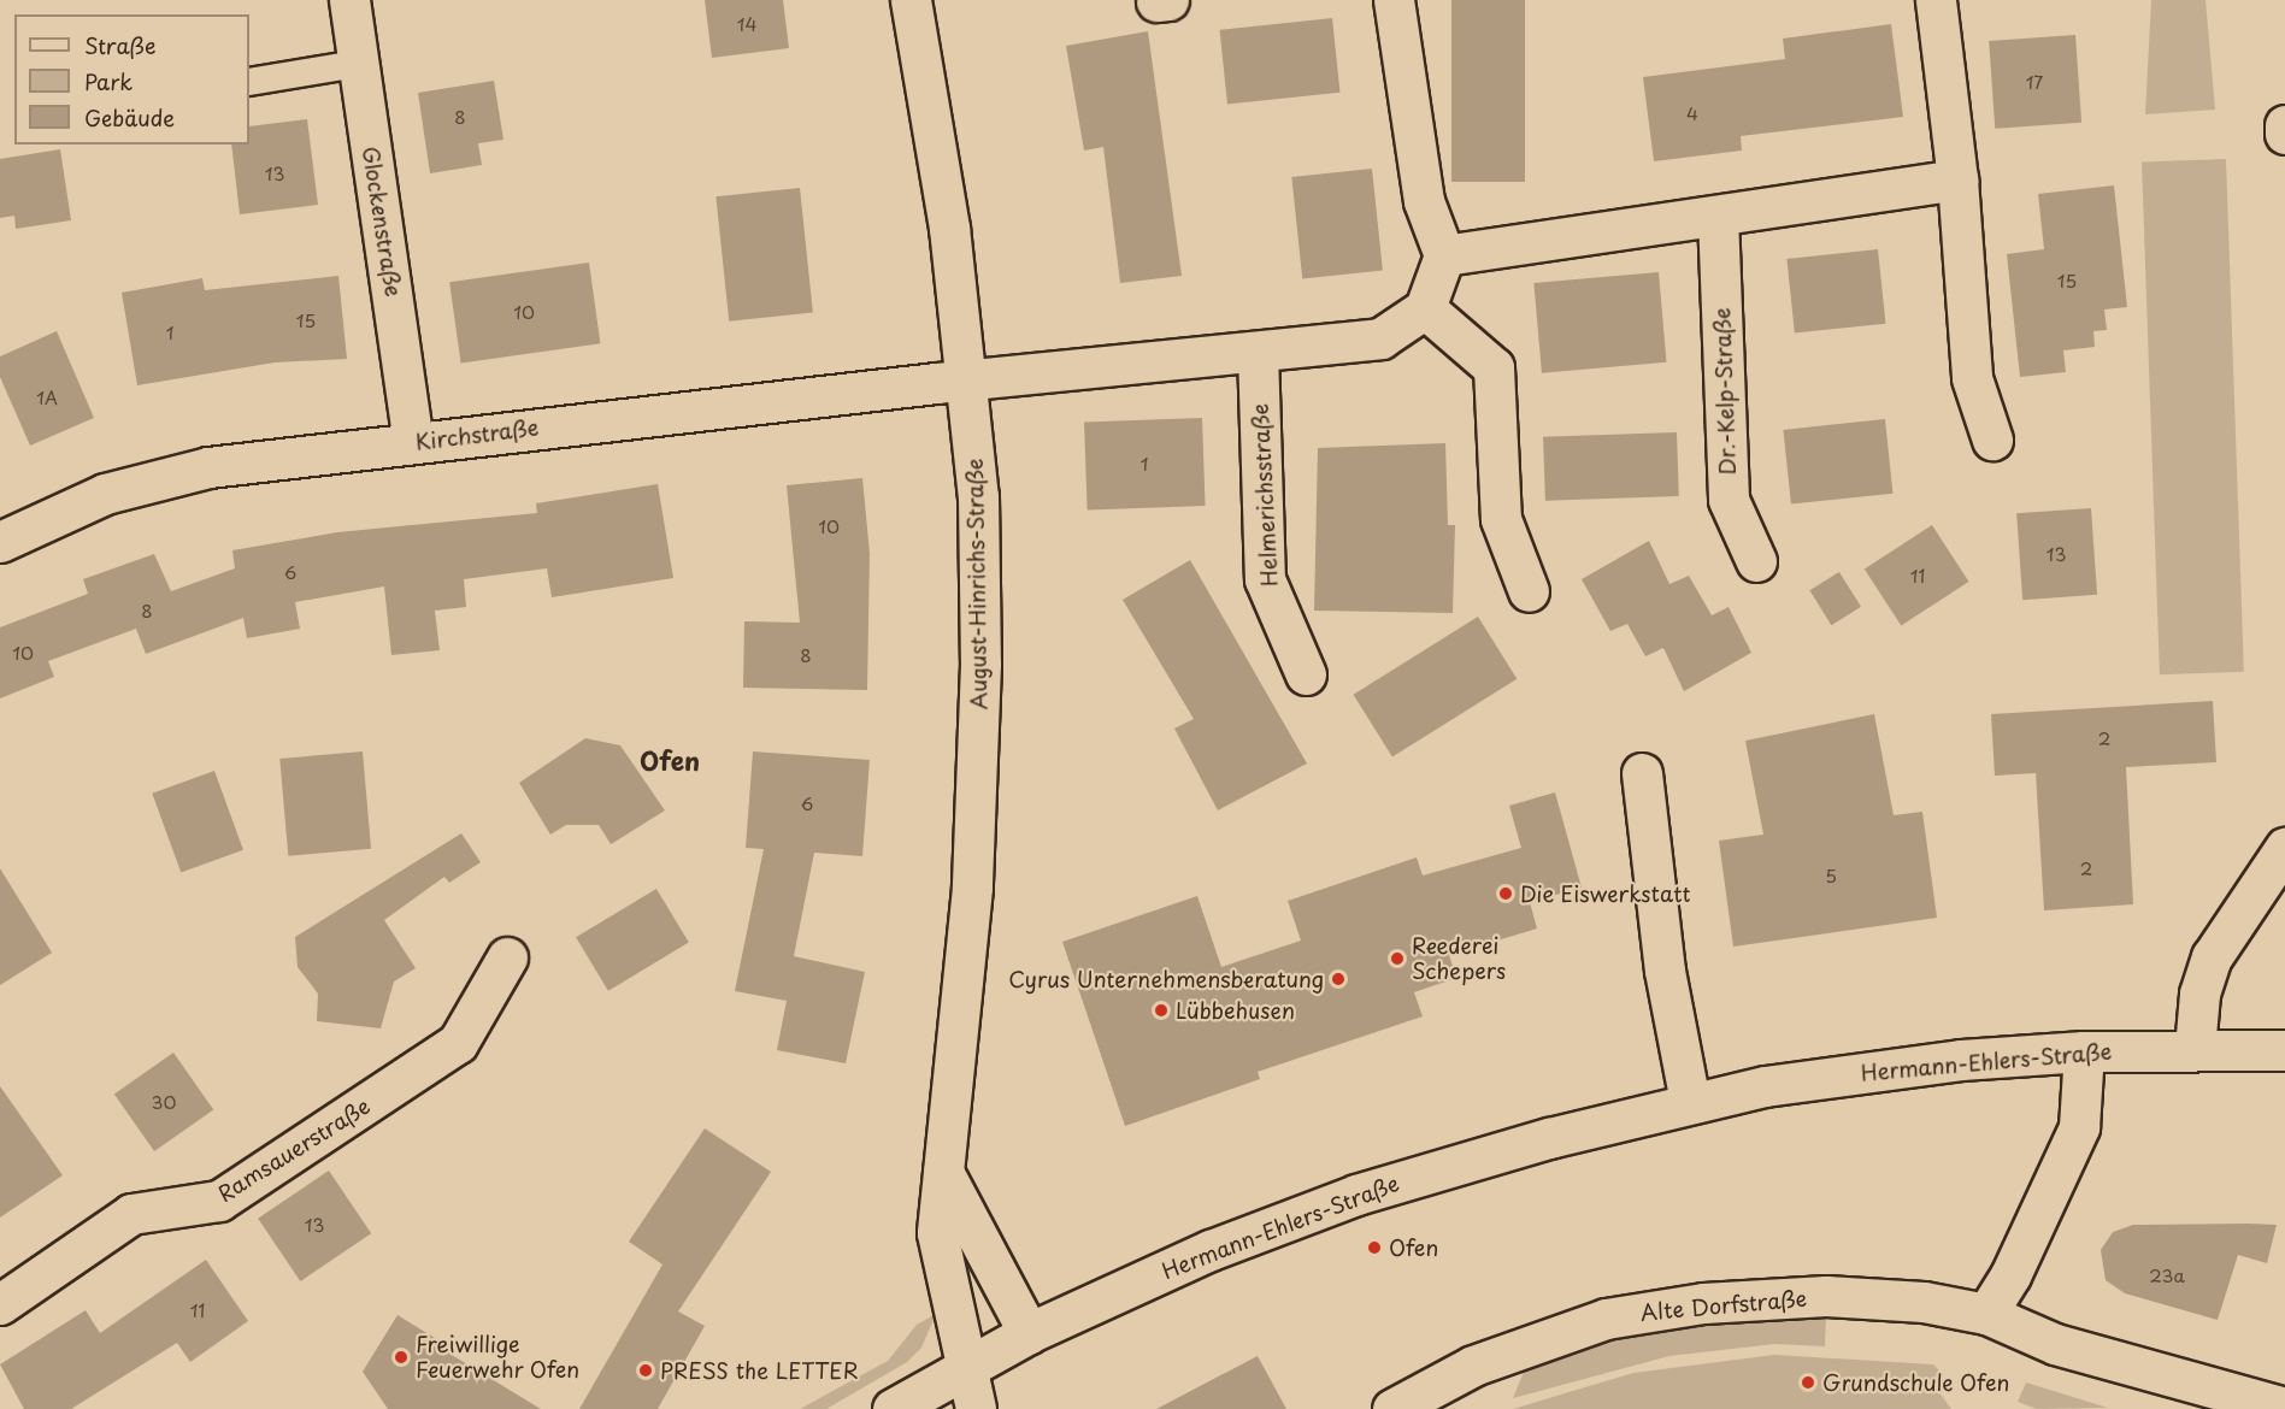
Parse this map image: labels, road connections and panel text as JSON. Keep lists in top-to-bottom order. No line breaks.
{"streets":{"street":["Glockenstraße","Dr.-Kelp-Straße","Kirchstraße","Helmerichsstraße","August-Hinrichs-Straße","Hermann-Ehlers-Straße","Ramsauerstraße","Alte Dorfstraße"]},"crossings":[["Glockenstraße","Kirchstraße"],["Kirchstraße","August-Hinrichs-Straße"],["August-Hinrichs-Straße","Hermann-Ehlers-Straße"]],"districts":["Ofen"],"places":["Die Eiswerkstatt","Reederei Schepers","Cyrus Unternehmensberatung","Lübbehusen","Ofen","Freiwillige Feuerwehr Ofen","PRESS the LETTER","Grundschule Ofen"],"house_numbers":["14","17","4","8","13","15","10","15","1","1A","1","10","13","6","11","8","10","8","2","6","2","5","30","13","23a","11"],"legend":["Straße","Park","Gebäude"]}
